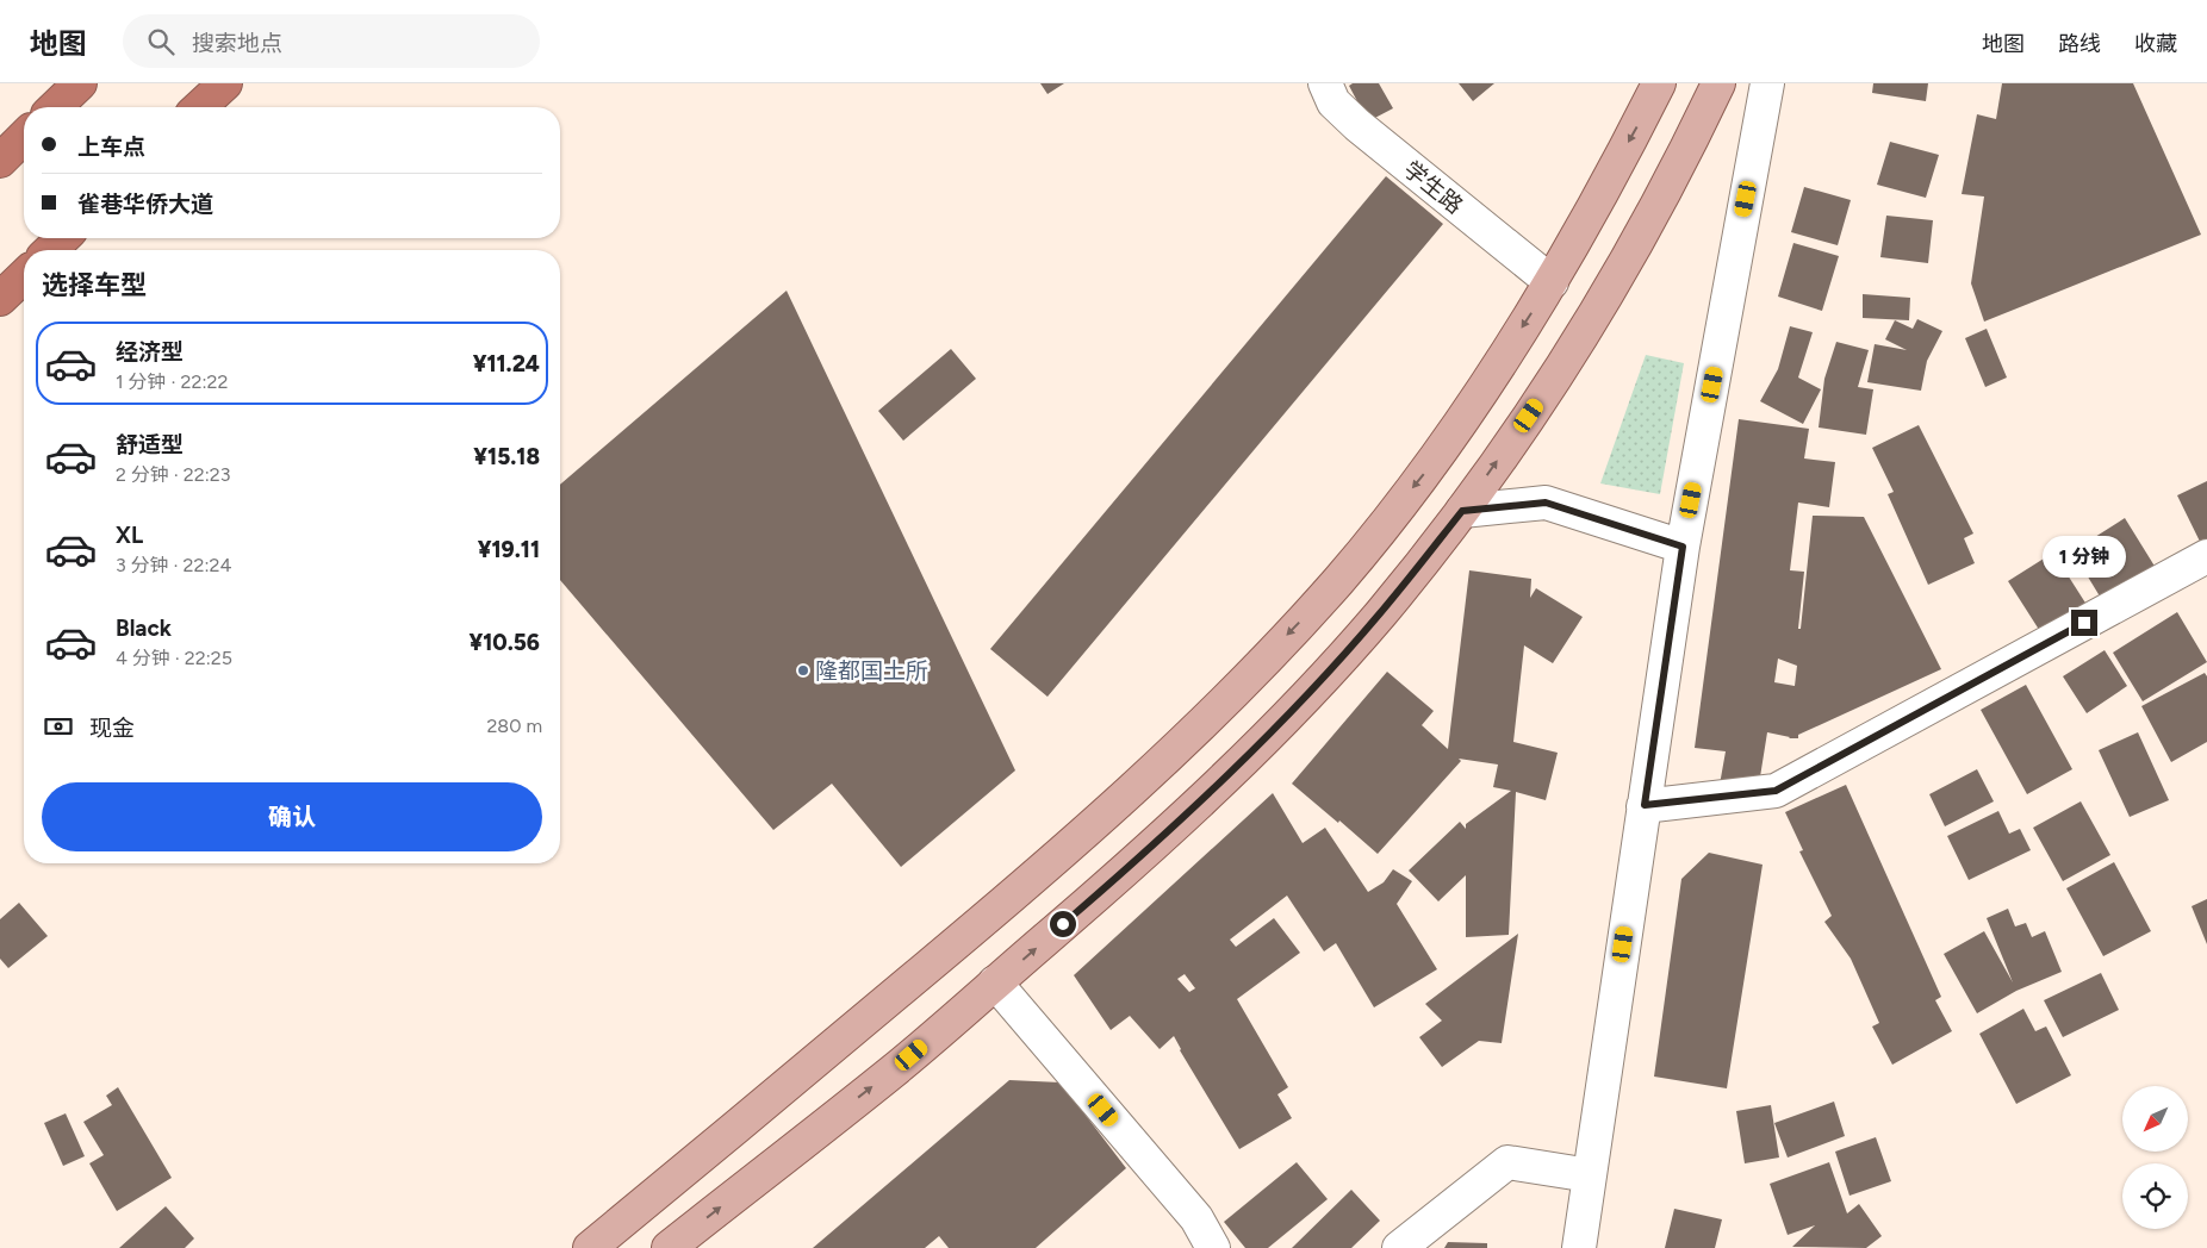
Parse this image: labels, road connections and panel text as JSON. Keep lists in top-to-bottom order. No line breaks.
{"streets":{"street":["学生路"]},"places":["隆都国土所"],"north":"bottom left","page":{"header":"地图","search":"搜索地点","nav":["地图","路线","收藏"],"banner":["上车点","雀巷华侨大道"],"heading":"选择车型","list":[{"name":"经济型","note":"1 分钟 · 22:22","value":"¥11.24"},{"name":"舒适型","note":"2 分钟 · 22:23","value":"¥15.18"},{"name":"XL","note":"3 分钟 · 22:24","value":"¥19.11"},{"name":"Black","note":"4 分钟 · 22:25","value":"¥10.56"}],"bubble":"1 分钟","pay":["现金","280 m"],"buttons":"确认"}}
